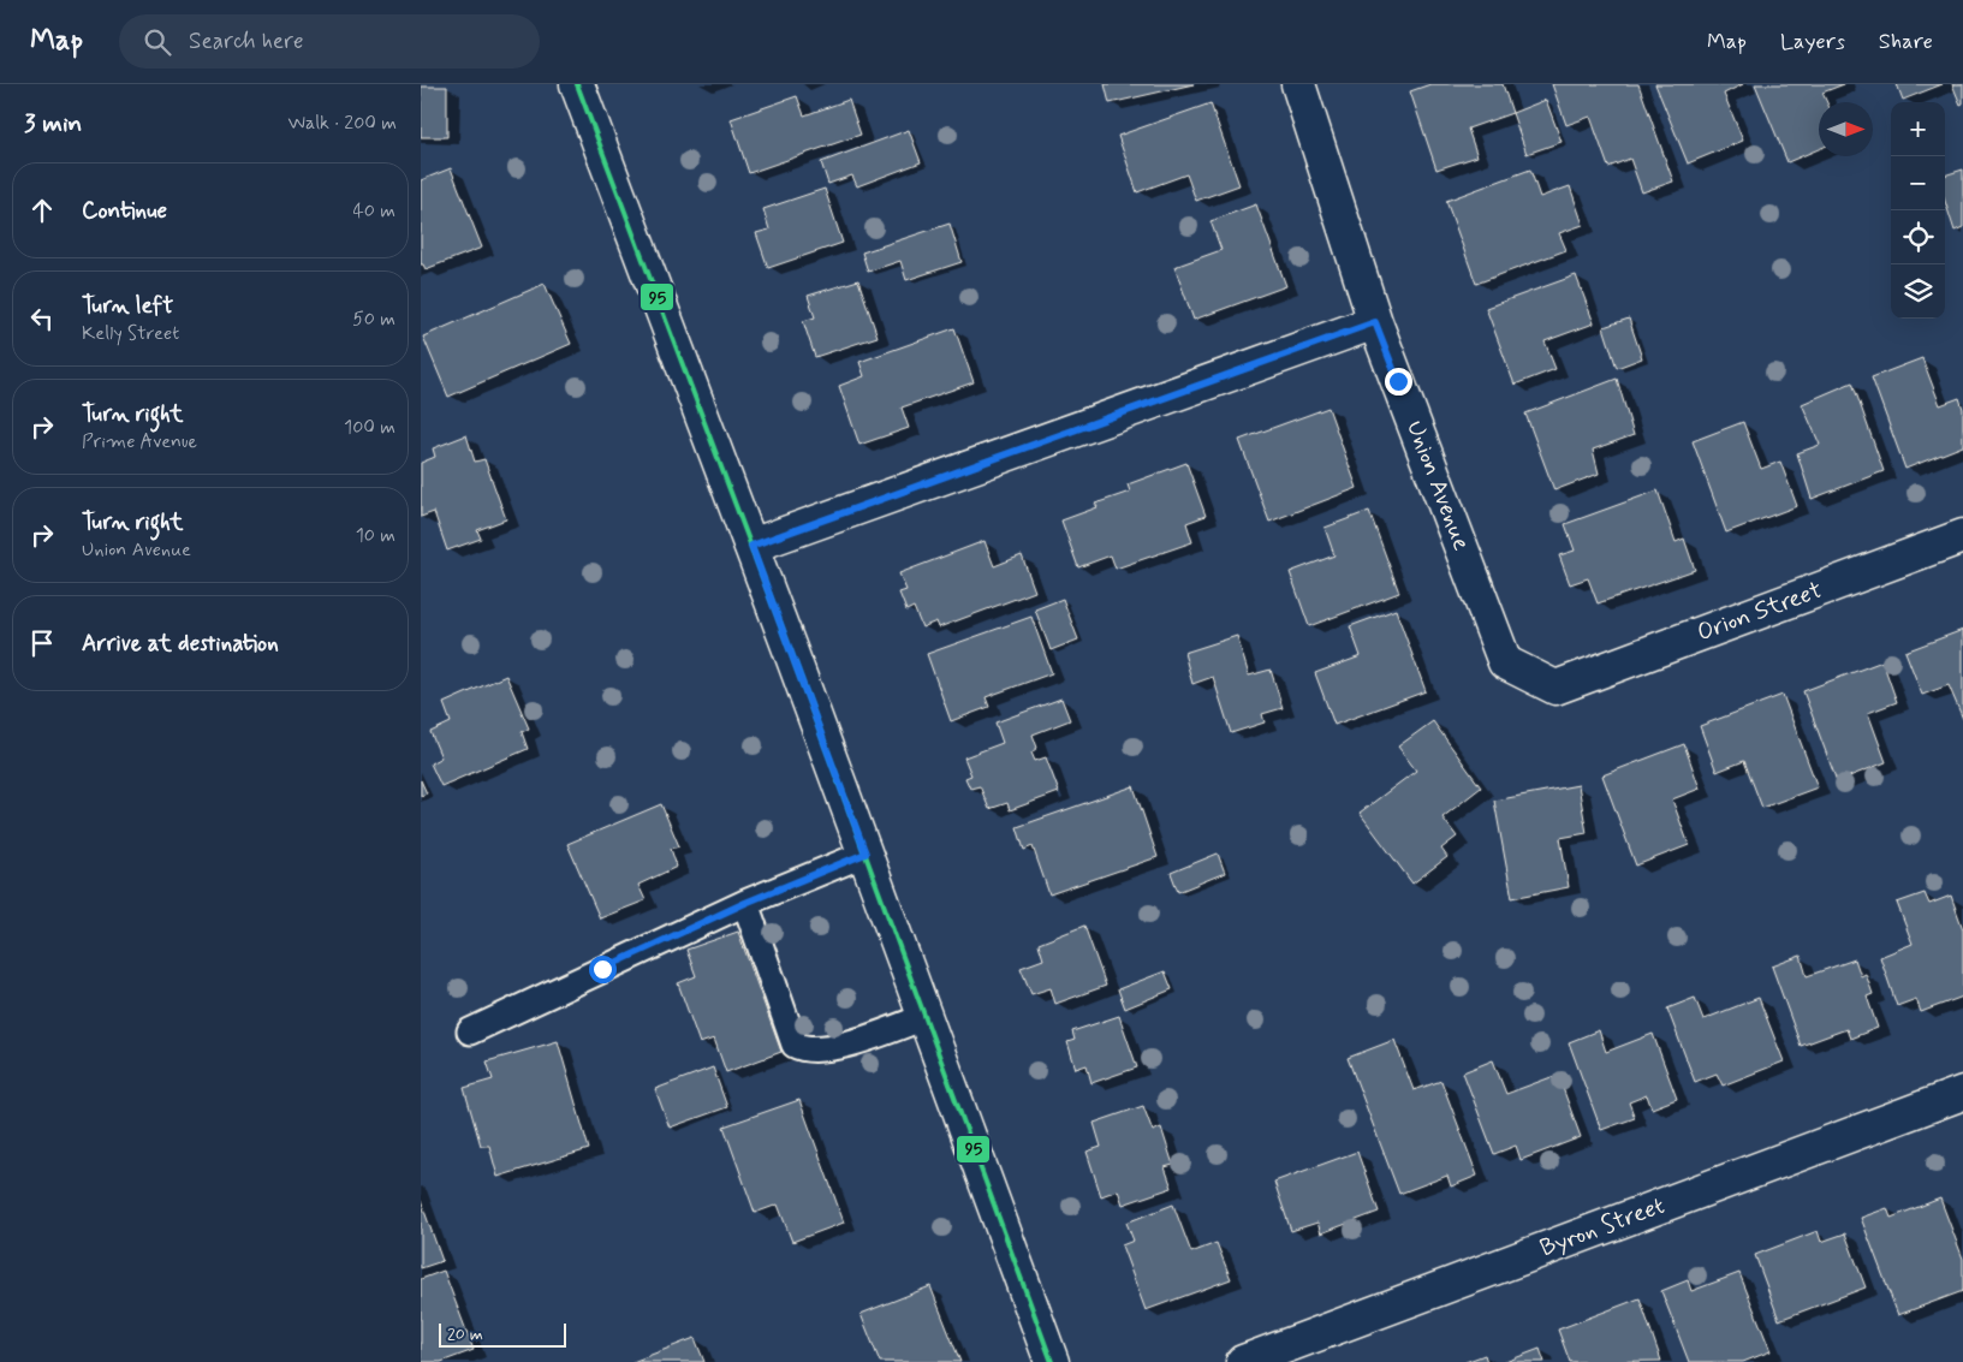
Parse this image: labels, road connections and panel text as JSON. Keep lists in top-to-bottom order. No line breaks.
{"streets":{"street":["Union Avenue","Orion Street","Byron Street"]},"crossings":[["Union Avenue","Orion Street"]],"lines":["transit line 95"],"scale_bar":"20 m","north":"right","page":{"header":"Map","search":"Search here","nav":["Map","Layers","Share"],"heading":["3 min","Walk · 200 m"],"map_buttons":["+","−"],"list":[["Continue","40 m"],["Turn left","Kelly Street","50 m"],["Turn right","Prime Avenue","100 m"],["Turn right","Union Avenue","10 m"],"Arrive at destination"],"scale":"20 m"}}
